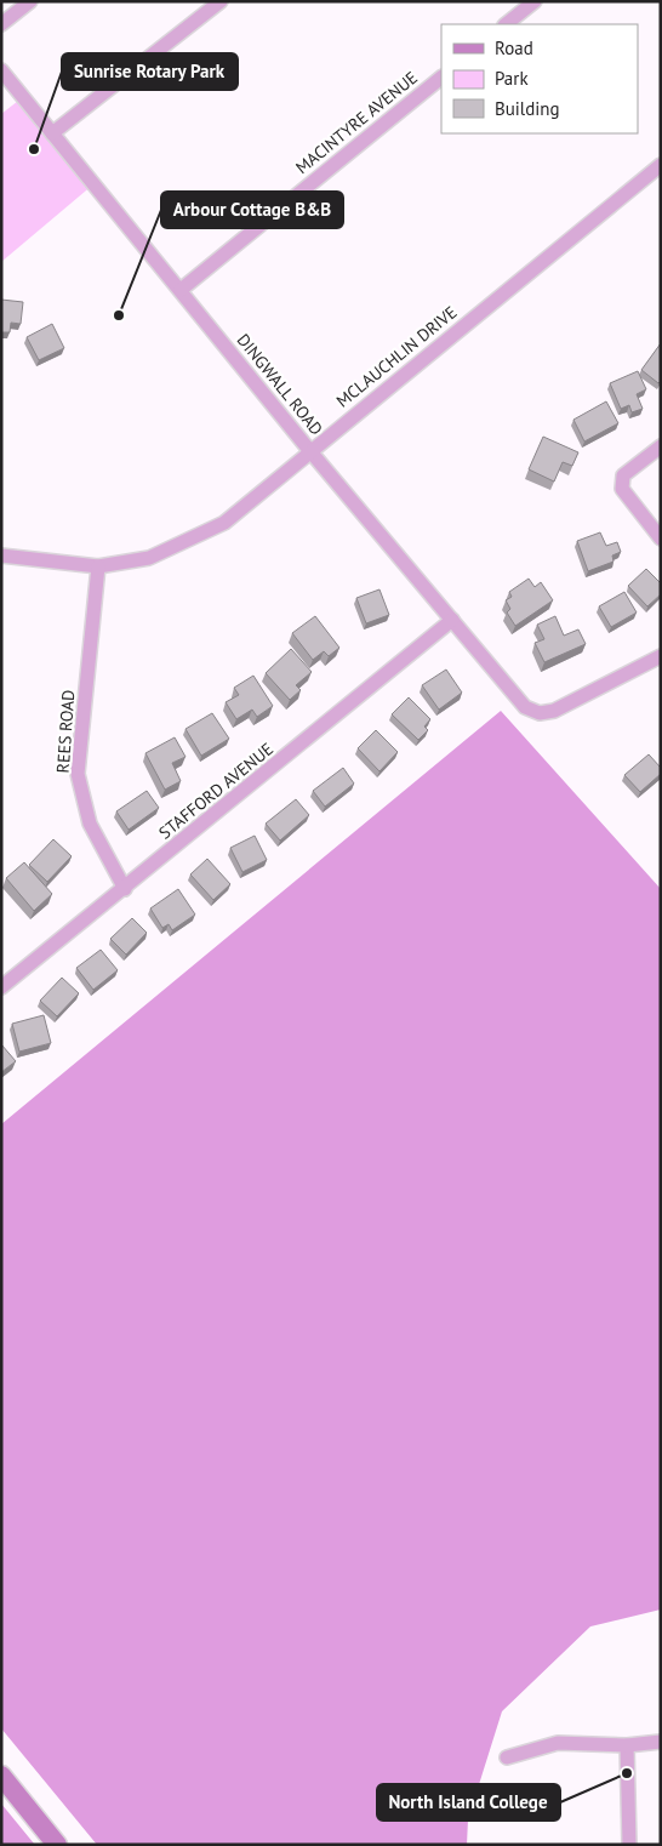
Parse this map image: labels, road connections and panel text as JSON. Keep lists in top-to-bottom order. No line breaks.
{"streets":{"street":["MACINTYRE AVENUE","MCLAUCHLIN DRIVE","DINGWALL ROAD","REES ROAD","STAFFORD AVENUE"]},"crossings":[["MACINTYRE AVENUE","DINGWALL ROAD"],["MCLAUCHLIN DRIVE","DINGWALL ROAD"],["MCLAUCHLIN DRIVE","REES ROAD"],["DINGWALL ROAD","STAFFORD AVENUE"],["REES ROAD","STAFFORD AVENUE"]],"places":["Sunrise Rotary Park","Arbour Cottage B&B","North Island College"],"legend":["Road","Park","Building"]}
